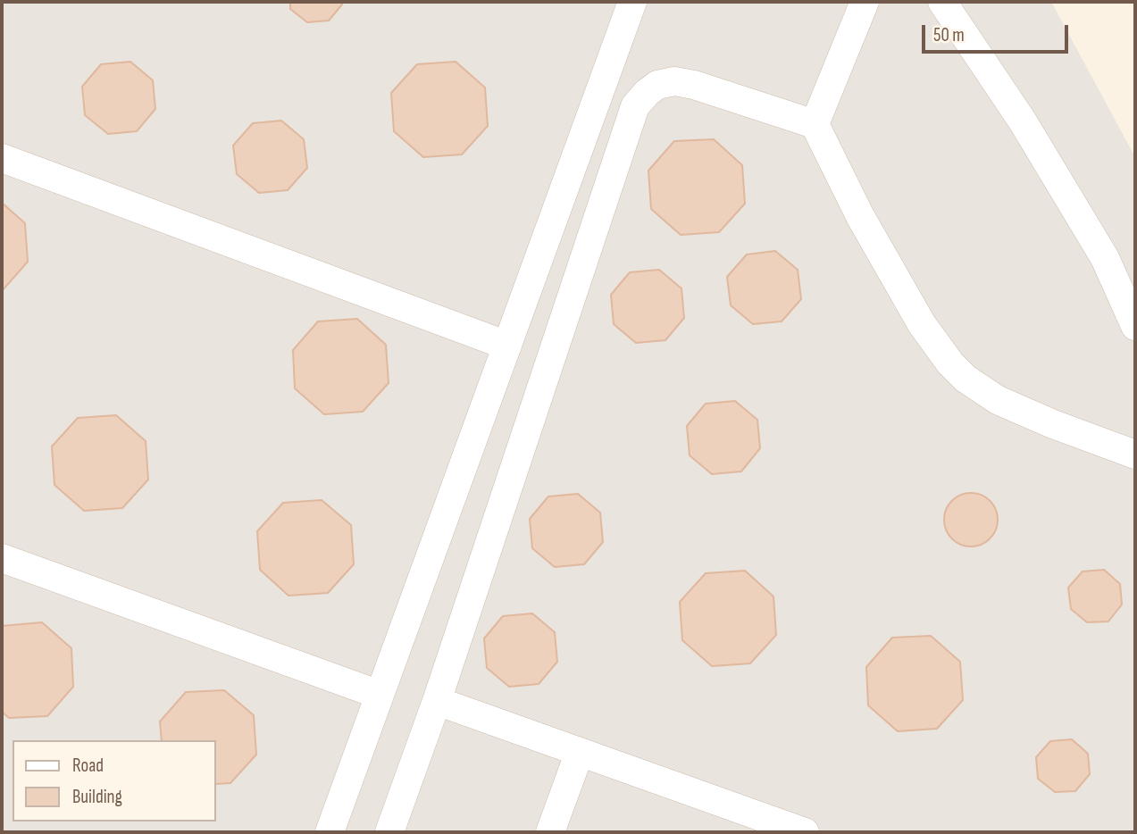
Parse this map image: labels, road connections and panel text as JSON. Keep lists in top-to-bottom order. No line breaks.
{"legend":["Road","Building"],"scale_bar":"50 m"}
